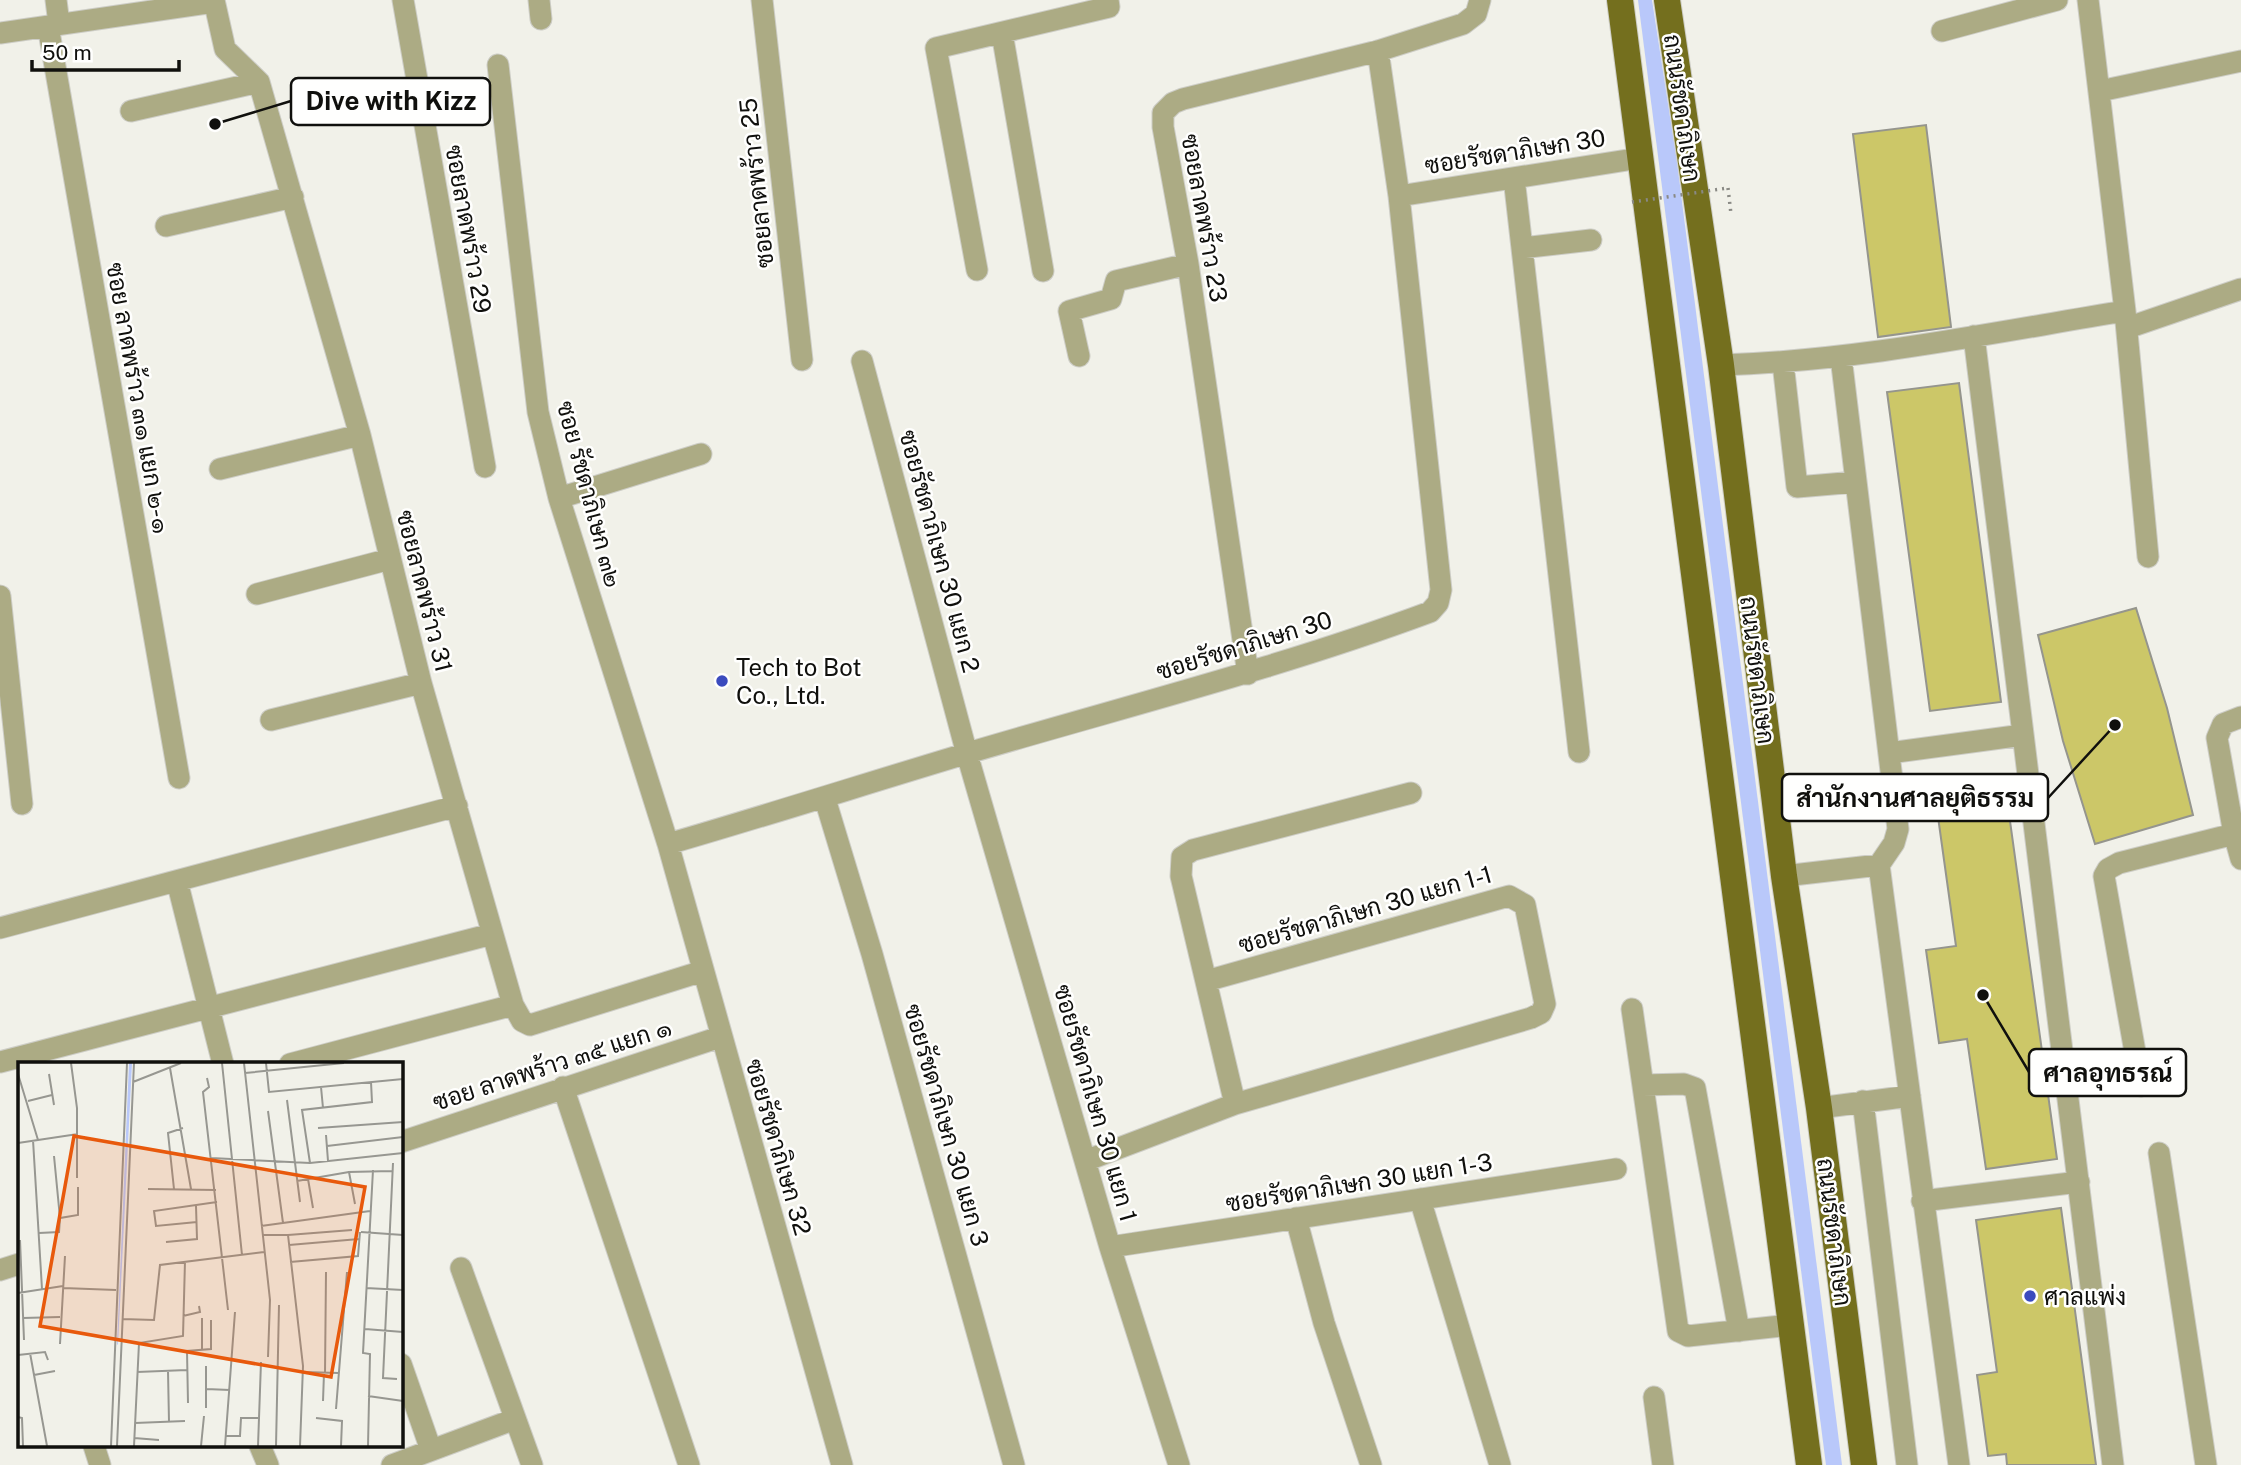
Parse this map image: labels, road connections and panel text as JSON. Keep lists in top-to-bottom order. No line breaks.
{"streets":{"main road":["ถนนรัชดาภิเษก"],"street":["ซอยรัชดาภิเษก 30","ซอยลาดพร้าว 25","ซอยลาดพร้าว 23","ซอยลาดพร้าว 29","ซอย ลาดพร้าว ๓๑ แยก ๒-๑","ซอย รัชดาภิเษก ๓๒","ซอยรัชดาภิเษก 30 แยก 2","ซอยลาดพร้าว 31","ซอยรัชดาภิเษก 30 แยก 1-1","ซอย ลาดพร้าว ๓๕ แยก ๑","ซอยรัชดาภิเษก 30 แยก 1","ซอยรัชดาภิเษก 30 แยก 3","ซอยรัชดาภิเษก 32","ซอยรัชดาภิเษก 30 แยก 1-3"]},"crossings":[["ถนนรัชดาภิเษก","ซอยรัชดาภิเษก 30"],["ซอยรัชดาภิเษก 30","ซอยลาดพร้าว 23"],["ซอยรัชดาภิเษก 30","ซอย รัชดาภิเษก ๓๒"],["ซอยรัชดาภิเษก 30","ซอยรัชดาภิเษก 30 แยก 2"],["ซอยรัชดาภิเษก 30","ซอยรัชดาภิเษก 30 แยก 1"],["ซอยรัชดาภิเษก 30","ซอยรัชดาภิเษก 30 แยก 3"],["ซอยรัชดาภิเษก 30","ซอยรัชดาภิเษก 32"],["ซอย รัชดาภิเษก ๓๒","ซอยรัชดาภิเษก 32"],["ซอยรัชดาภิเษก 30 แยก 2","ซอยรัชดาภิเษก 30 แยก 1"],["ซอยรัชดาภิเษก 30 แยก 1-1","ซอยรัชดาภิเษก 30 แยก 1"],["ซอย ลาดพร้าว ๓๕ แยก ๑","ซอยรัชดาภิเษก 32"],["ซอยรัชดาภิเษก 30 แยก 1","ซอยรัชดาภิเษก 30 แยก 1-3"]],"places":["Dive with Kizz","Tech to Bot Co., Ltd.","สำนักงานศาลยุติธรรม","ศาลอุทธรณ์","ศาลแพ่ง"],"scale_bar":"50 m"}
